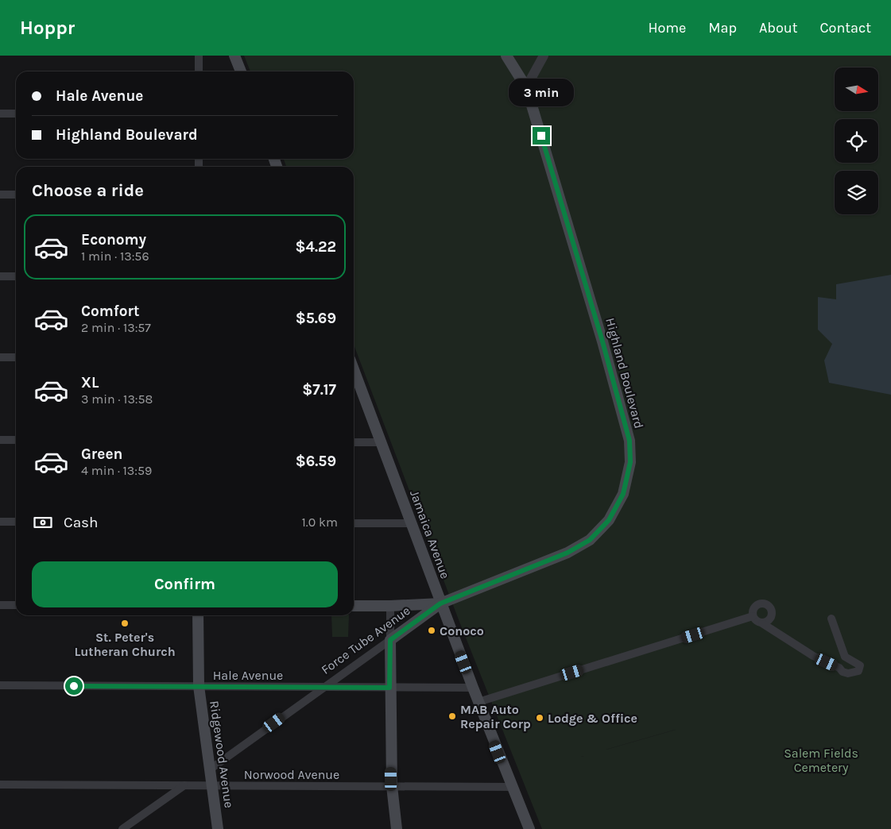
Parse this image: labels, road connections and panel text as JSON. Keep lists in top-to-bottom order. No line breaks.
{"streets":{"main road":["Highland Boulevard","Jamaica Avenue","Force Tube Avenue","Ridgewood Avenue"],"street":["Hale Avenue","Norwood Avenue"]},"crossings":[["Highland Boulevard","Jamaica Avenue"],["Highland Boulevard","Force Tube Avenue"],["Jamaica Avenue","Force Tube Avenue"],["Jamaica Avenue","Hale Avenue"],["Jamaica Avenue","Norwood Avenue"],["Force Tube Avenue","Hale Avenue"],["Force Tube Avenue","Ridgewood Avenue"],["Hale Avenue","Ridgewood Avenue"],["Ridgewood Avenue","Norwood Avenue"]],"parks":["Salem Fields Cemetery"],"places":["St. Peter's Lutheran Church","Conoco","MAB Auto Repair Corp","Lodge & Office"],"north":"right","page":{"header":"Hoppr","nav":["Home","Map","About","Contact"],"banner":["Hale Avenue","Highland Boulevard"],"bubble":"3 min","heading":"Choose a ride","list":[{"name":"Economy","note":"1 min · 13:56","value":"$4.22"},{"name":"Comfort","note":"2 min · 13:57","value":"$5.69"},{"name":"XL","note":"3 min · 13:58","value":"$7.17"},{"name":"Green","note":"4 min · 13:59","value":"$6.59"}],"pay":["Cash","1.0 km"],"buttons":"Confirm"}}
